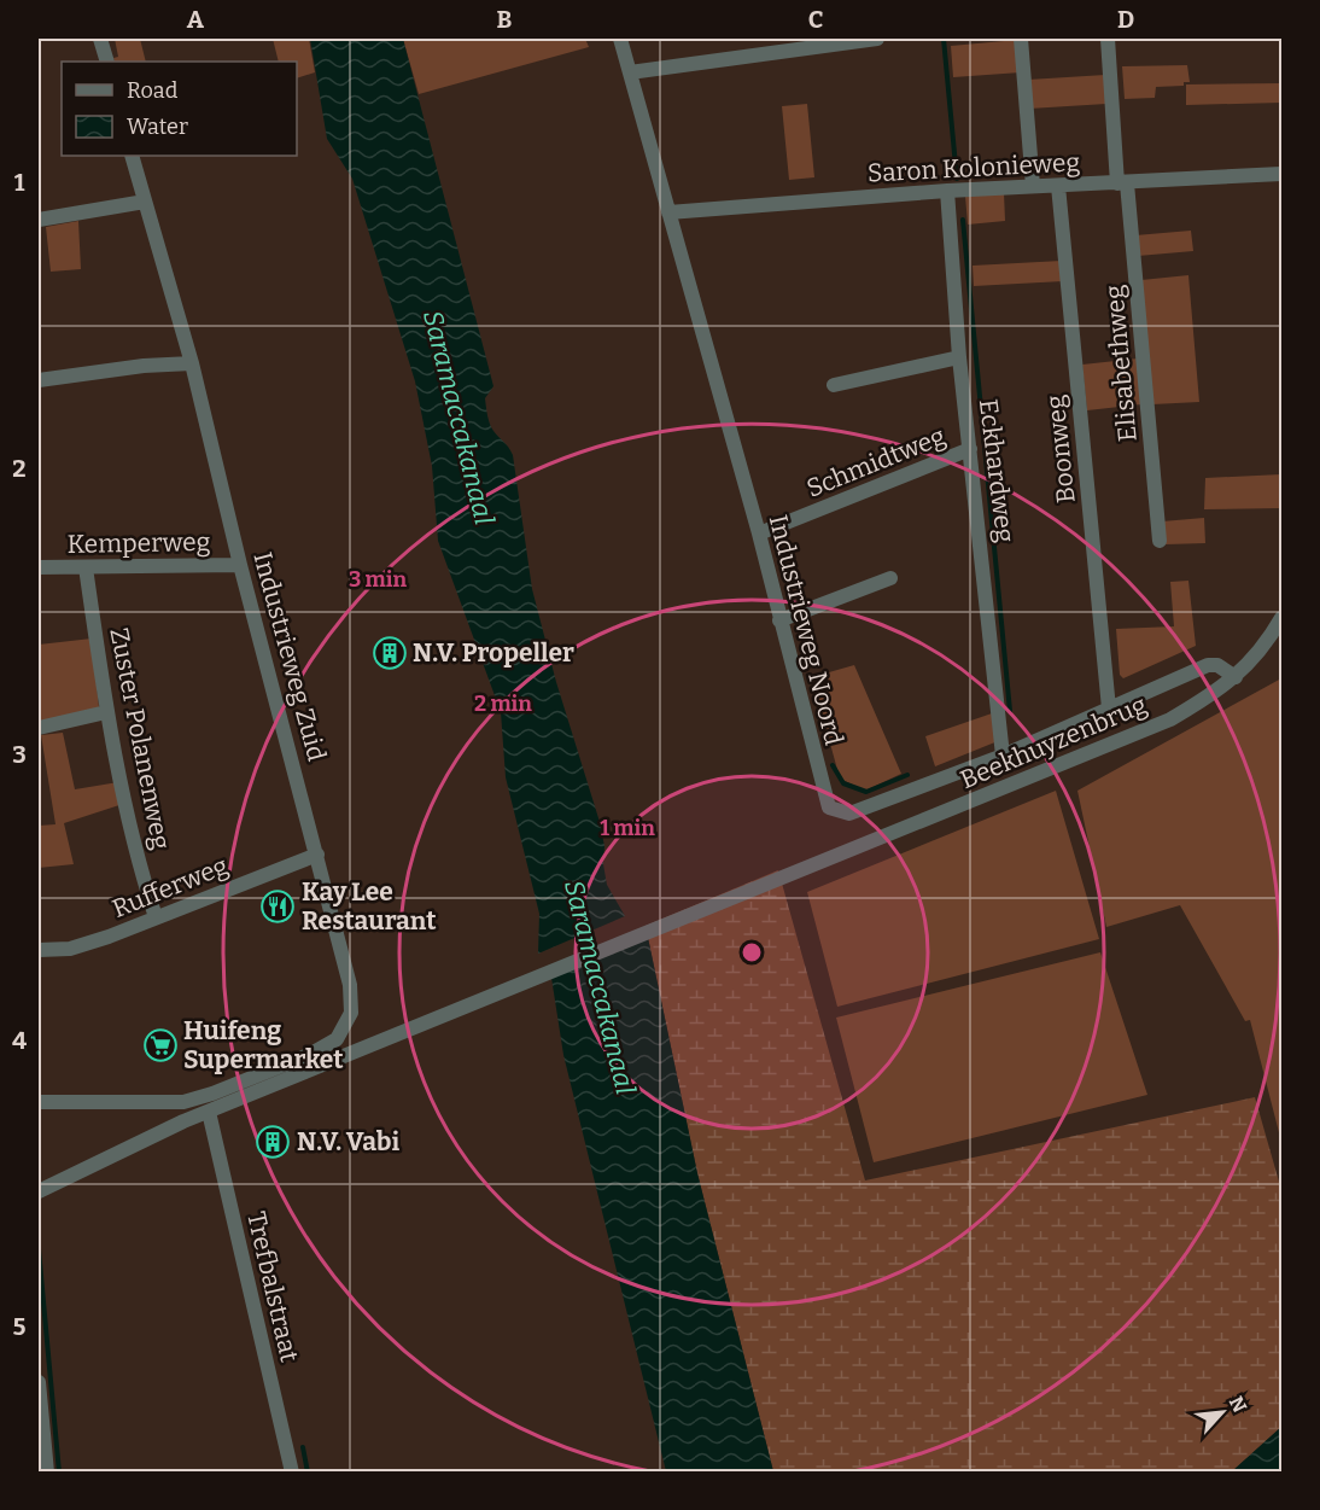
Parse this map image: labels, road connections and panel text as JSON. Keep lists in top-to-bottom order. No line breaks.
{"streets":{"street":["Saron Kolonieweg","Elisabethweg","Boonweg","Schmidtweg","Eckhardweg","Kemperweg","Industrieweg Noord","Industrieweg Zuid","Zuster Polanenweg","Beekhuyzenbrug","Rufferweg","Trefbalstraat"]},"crossings":[["Saron Kolonieweg","Elisabethweg"],["Saron Kolonieweg","Boonweg"],["Saron Kolonieweg","Eckhardweg"],["Saron Kolonieweg","Industrieweg Noord"],["Boonweg","Industrieweg Noord"],["Schmidtweg","Eckhardweg"],["Schmidtweg","Industrieweg Noord"],["Eckhardweg","Industrieweg Noord"],["Kemperweg","Industrieweg Zuid"],["Kemperweg","Zuster Polanenweg"],["Industrieweg Noord","Beekhuyzenbrug"],["Industrieweg Zuid","Rufferweg"],["Zuster Polanenweg","Rufferweg"]],"water":["Saramaccakanaal"],"places":{"building":["N.V. Propeller","N.V. Vabi"],"restaurant":["Kay Lee Restaurant"],"supermarket":["Huifeng Supermarket"]},"legend":["Road","Water"],"north":"top right","grid":{"columns":["A","B","C","D"],"rows":["1","2","3","4","5"]},"rings":["3 min","2 min","1 min"]}
